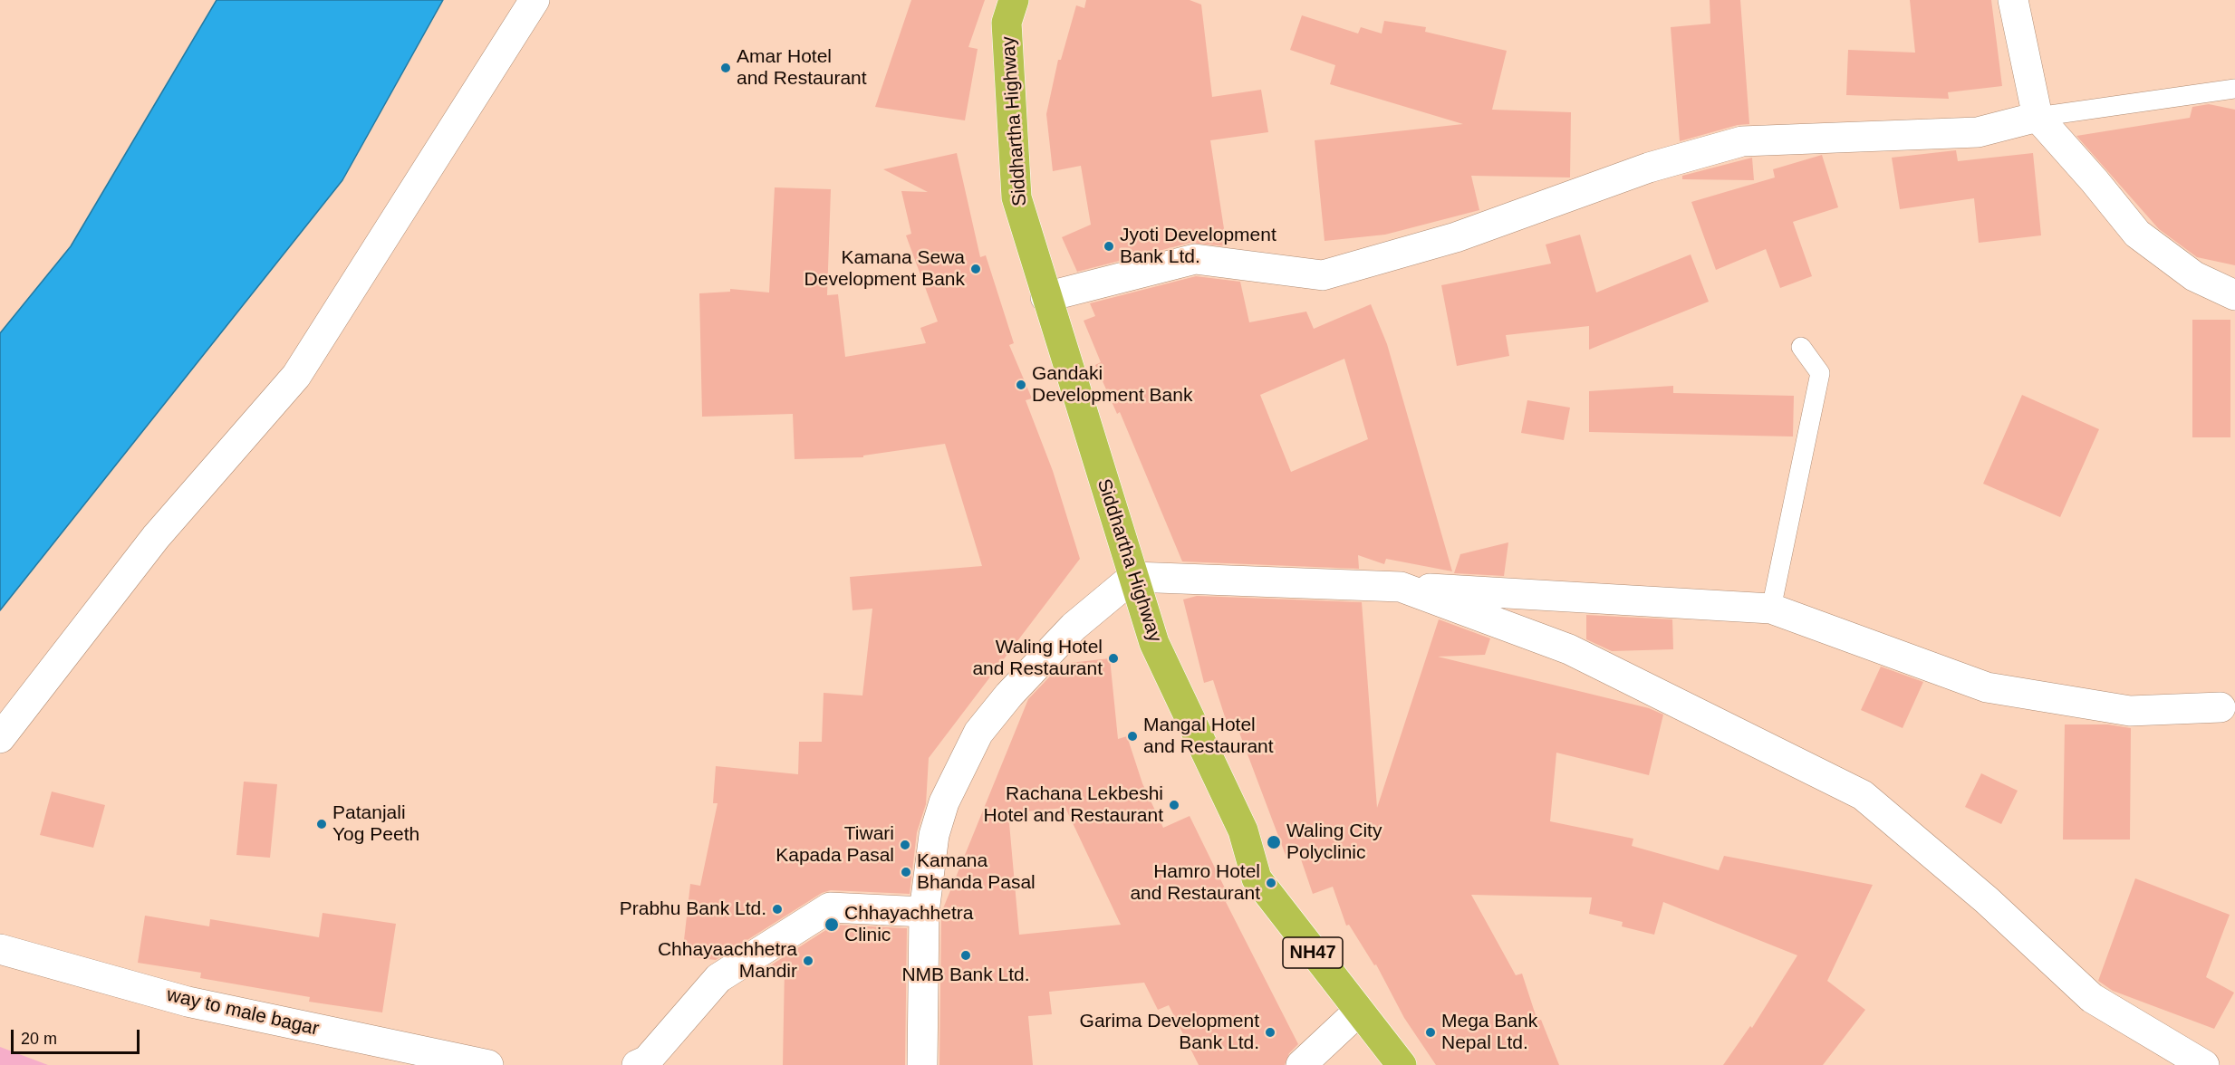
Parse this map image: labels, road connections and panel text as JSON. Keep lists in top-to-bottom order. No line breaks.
{"streets":{"highway":["Siddhartha Highway","NH47"],"street":["way to male bagar"]},"places":["Amar Hotel and Restaurant","Jyoti Development Bank Ltd.","Kamana Sewa Development Bank","Gandaki Development Bank","Waling Hotel and Restaurant","Mangal Hotel and Restaurant","Rachana Lekbeshi Hotel and Restaurant","Patanjali Yog Peeth","Waling City Polyclinic","Tiwari Kapada Pasal","Kamana Bhanda Pasal","Hamro Hotel and Restaurant","Prabhu Bank Ltd.","Chhayachhetra Clinic","NMB Bank Ltd.","Chhayaachhetra Mandir","Garima Development Bank Ltd.","Mega Bank Nepal Ltd."],"scale_bar":"20 m"}
